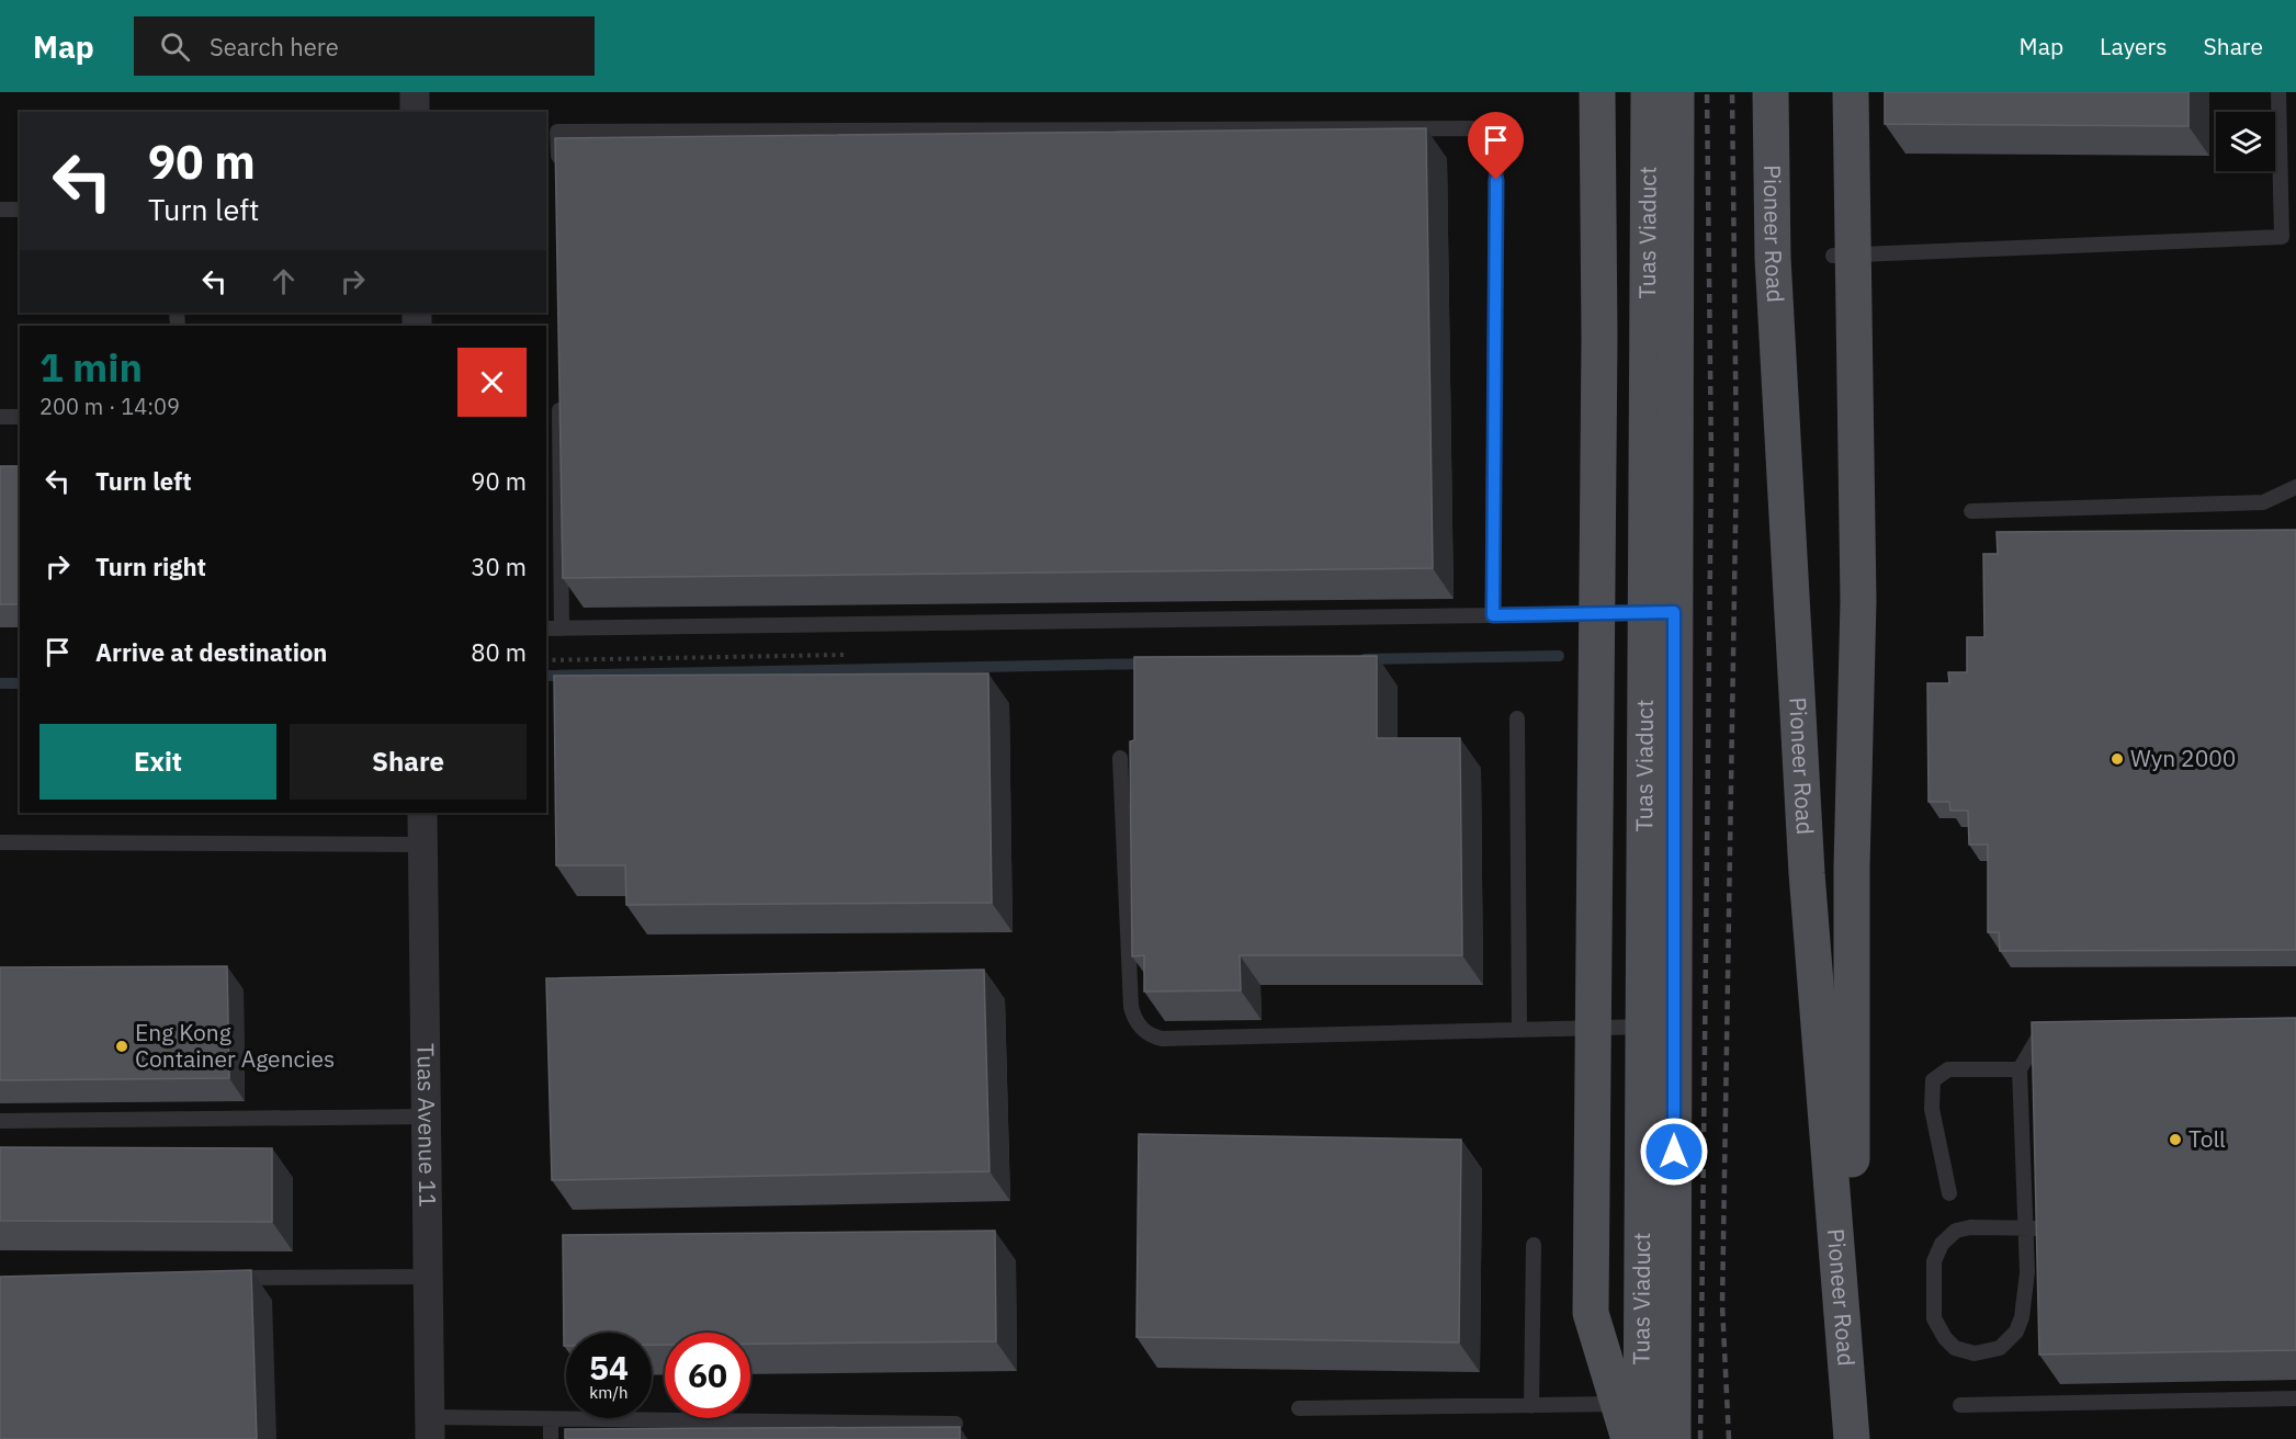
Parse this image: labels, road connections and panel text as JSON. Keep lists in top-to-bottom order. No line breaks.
{"streets":{"main road":["Tuas Viaduct","Pioneer Road"],"street":["Tuas Avenue 11"]},"places":["Wyn 2000","Eng Kong Container Agencies","Toll"],"page":{"header":"Map","search":"Search here","nav":["Map","Layers","Share"],"turn":["90 m","Turn left"],"heading":["1 min","200 m · 14:09"],"list":[{"name":"Turn left","value":"90 m"},{"name":"Turn right","value":"30 m"},{"name":"Arrive at destination","value":"80 m"}],"buttons":["Exit","Share"],"speed":"54 km/h","limit":"60"}}
